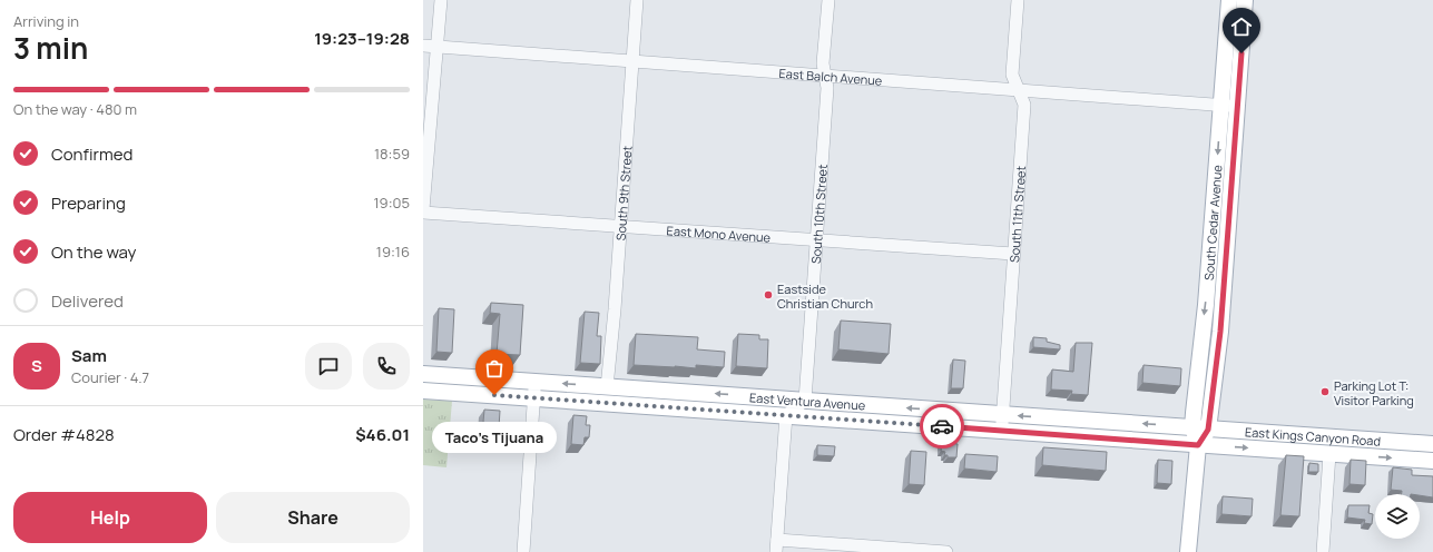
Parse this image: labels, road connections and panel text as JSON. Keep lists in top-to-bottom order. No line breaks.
{"streets":{"main road":["South Cedar Avenue","East Ventura Avenue","East Kings Canyon Road"],"street":["East Balch Avenue","South 9th Street","South 10th Street","South 11th Street","East Mono Avenue"]},"crossings":[["East Balch Avenue","South 9th Street"],["East Balch Avenue","South 10th Street"],["East Balch Avenue","South 11th Street"],["East Balch Avenue","South Cedar Avenue"],["South 9th Street","East Mono Avenue"],["South 9th Street","East Ventura Avenue"],["South 10th Street","East Mono Avenue"],["South 10th Street","East Ventura Avenue"],["South 11th Street","East Mono Avenue"],["South 11th Street","East Ventura Avenue"],["South Cedar Avenue","East Ventura Avenue"],["South Cedar Avenue","East Kings Canyon Road"],["East Ventura Avenue","East Kings Canyon Road"]],"places":["Eastside Christian Church","Parking Lot T: Visitor Parking","Taco's Tijuana"],"page":{"heading":["3 min","Arriving in","19:23–19:28"],"panel":["Sam","Courier · 4.7","Order #4828","$46.01"],"bar":"On the way · 480 m","list":[["Confirmed","18:59"],["Preparing","19:05"],["On the way","19:16"],"Delivered"],"round":"S","bubble":"Taco's Tijuana","buttons":["Help","Share"]}}
